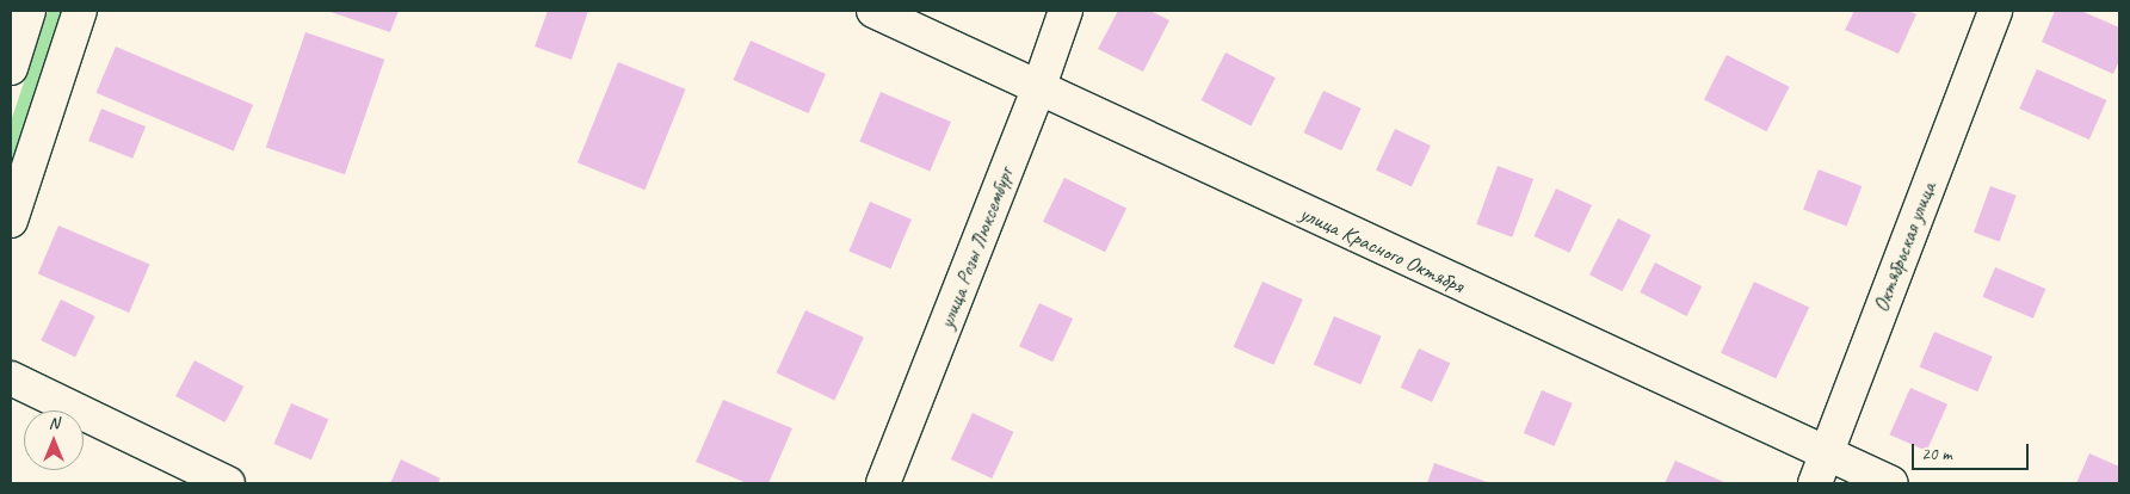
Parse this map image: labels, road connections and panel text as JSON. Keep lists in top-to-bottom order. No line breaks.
{"streets":{"street":["Октябрьская улица","улица Розы Люксембург","улица Красного Октября"]},"crossings":[["Октябрьская улица","улица Красного Октября"],["улица Розы Люксембург","улица Красного Октября"]],"scale_bar":"20 m","north":"top"}
